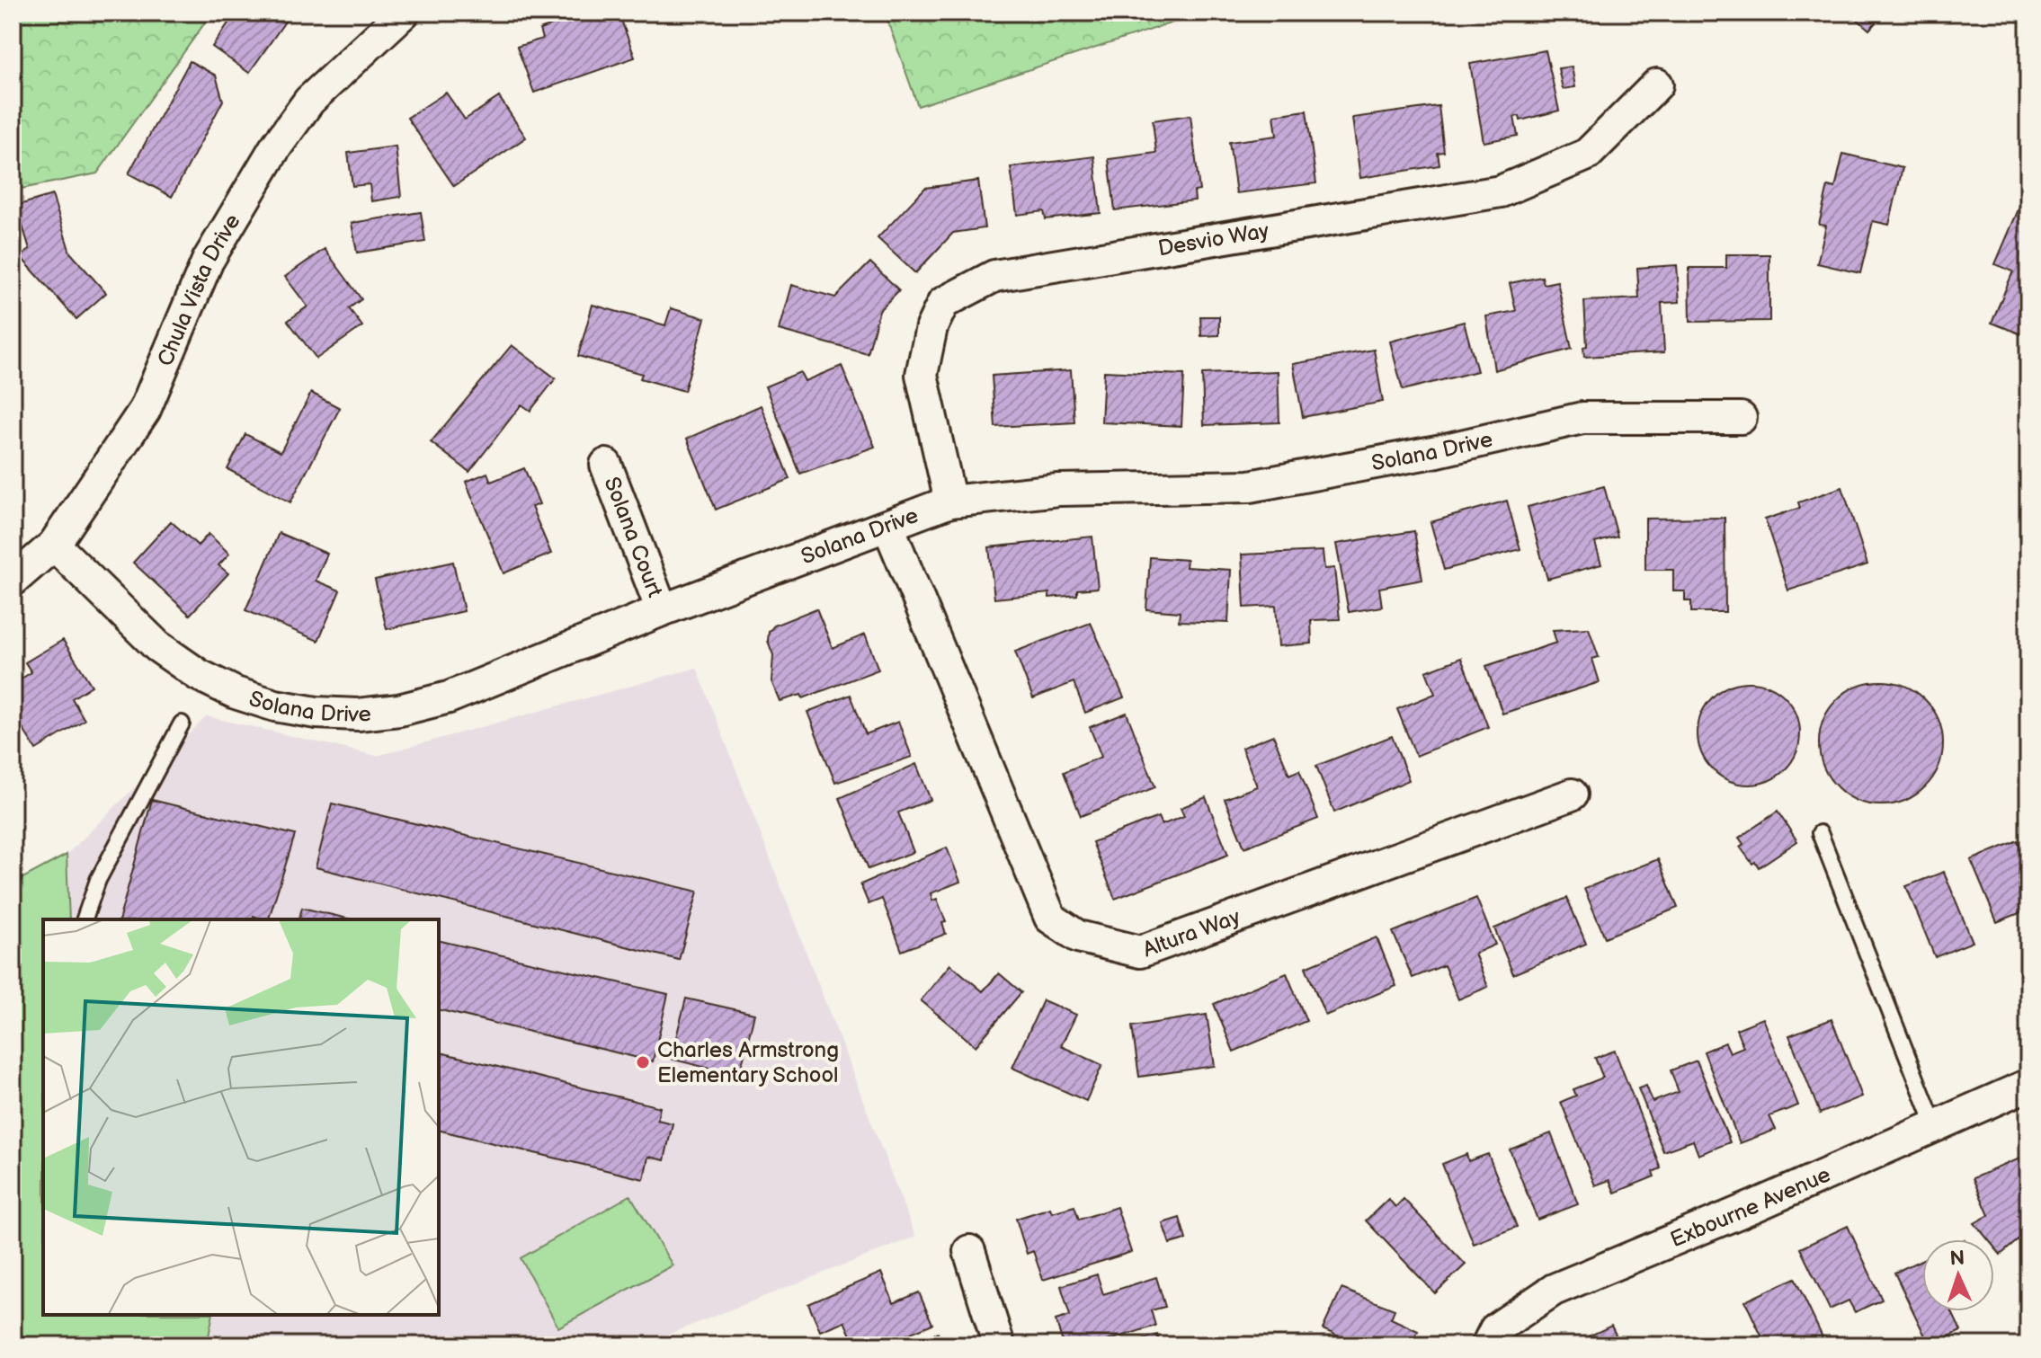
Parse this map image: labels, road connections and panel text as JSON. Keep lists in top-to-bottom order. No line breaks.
{"streets":{"street":["Desvio Way","Chula Vista Drive","Solana Drive","Solana Court","Altura Way","Exbourne Avenue"]},"crossings":[["Desvio Way","Solana Drive"],["Chula Vista Drive","Solana Drive"],["Solana Drive","Solana Court"],["Solana Drive","Altura Way"]],"places":["Charles Armstrong Elementary School"],"north":"top"}
